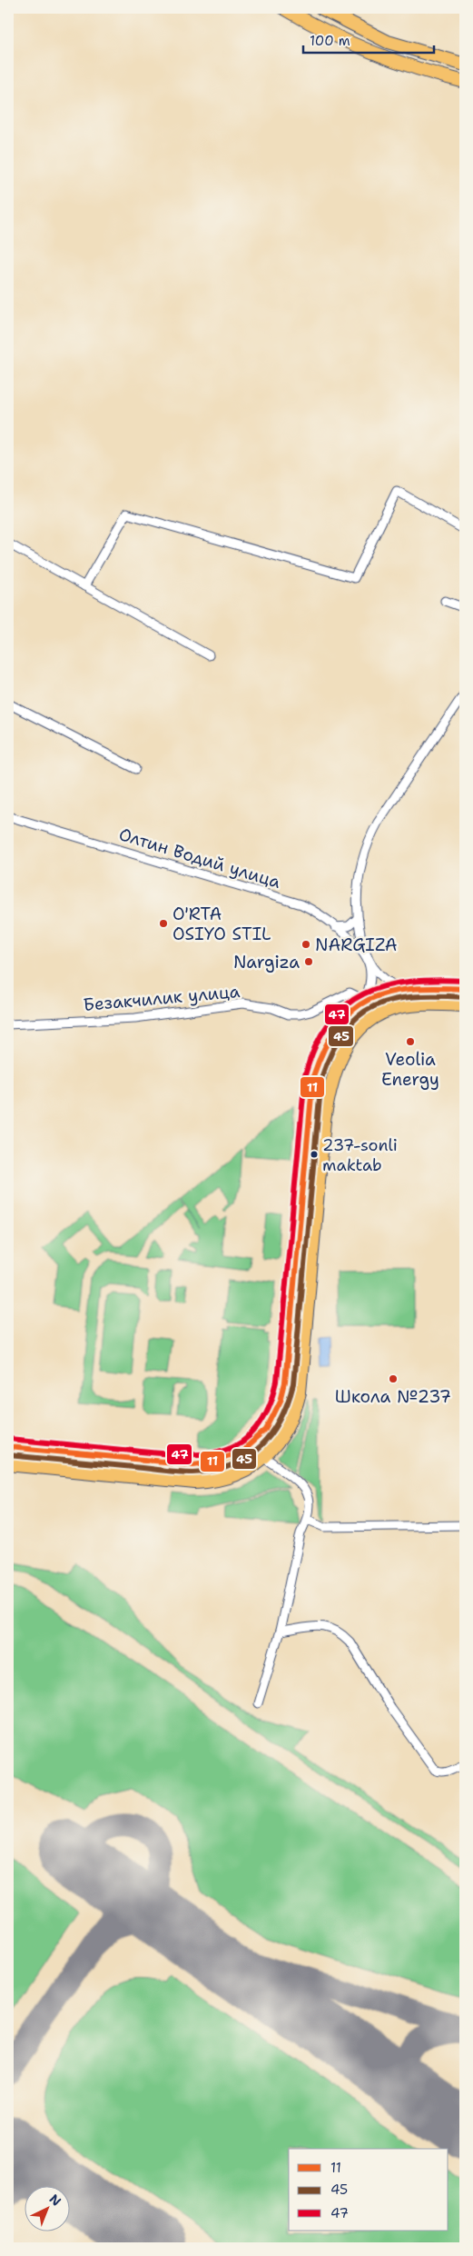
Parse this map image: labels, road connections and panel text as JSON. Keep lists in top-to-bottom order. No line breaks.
{"streets":{"street":["Олтин Водий улица","Безакчилик улица"]},"places":["O'RTA OSIYO STIL","NARGIZA","Nargiza","Veolia Energy","237-sonli maktab","Школа №237"],"lines":["transit line 47","transit line 11","transit line 45"],"legend":["11","45","47"],"scale_bar":"100 m","north":"top right"}
